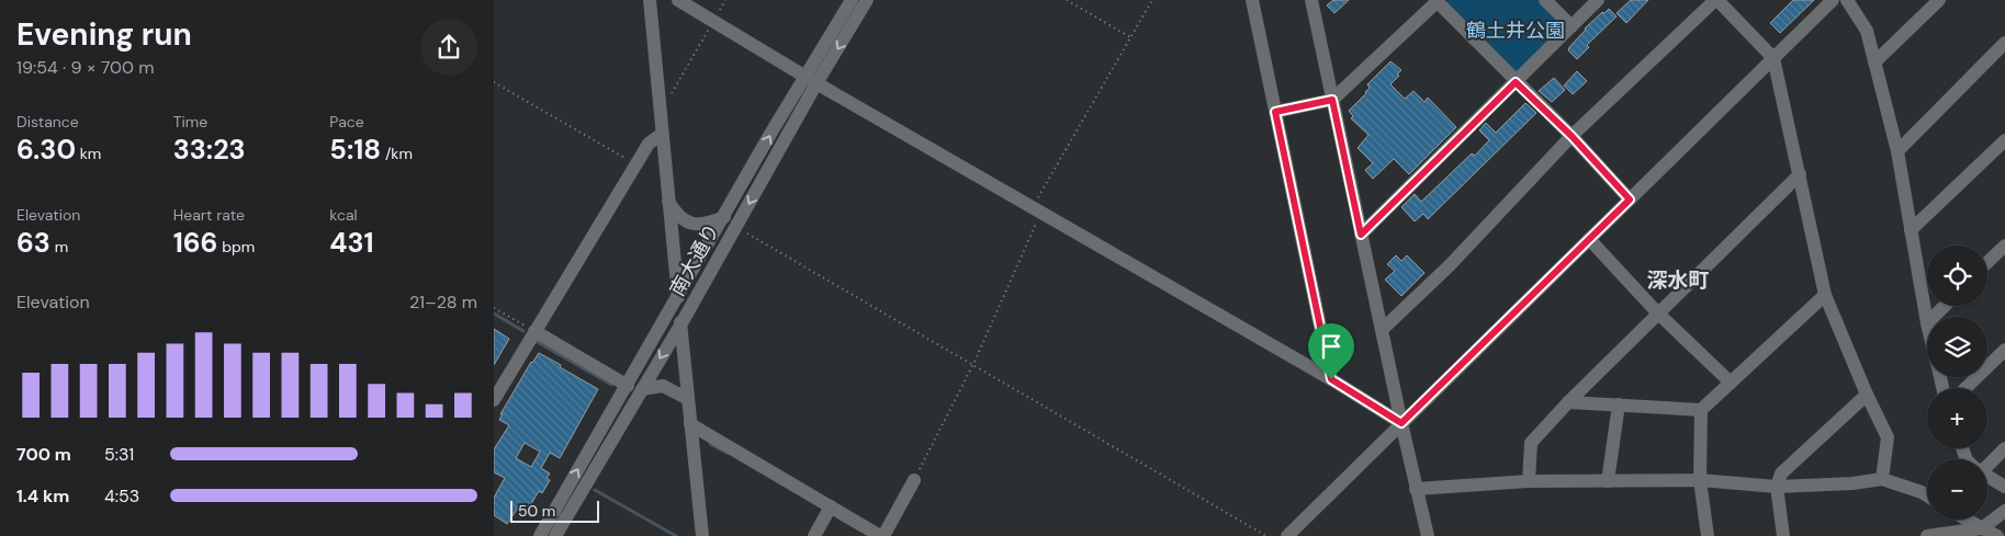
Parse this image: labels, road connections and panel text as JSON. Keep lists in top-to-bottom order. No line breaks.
{"streets":{"street":["南大通り"]},"districts":["深水町"],"parks":["鶴土井公園"],"scale_bar":"50 m","page":{"heading":["Evening run","19:54 · 9 × 700 m"],"stats":[["Distance","6.30 km"],["Time","33:23"],["Pace","5:18 /km"],["Elevation","63 m"],["Heart rate","166 bpm"],["kcal","431"]],"map_buttons":["+","−"],"chart":["Elevation","21–28 m"],"list":[{"name":"700 m","note":"5:31"},{"name":"1.4 km","note":"4:53"}],"scale":"50 m"}}
